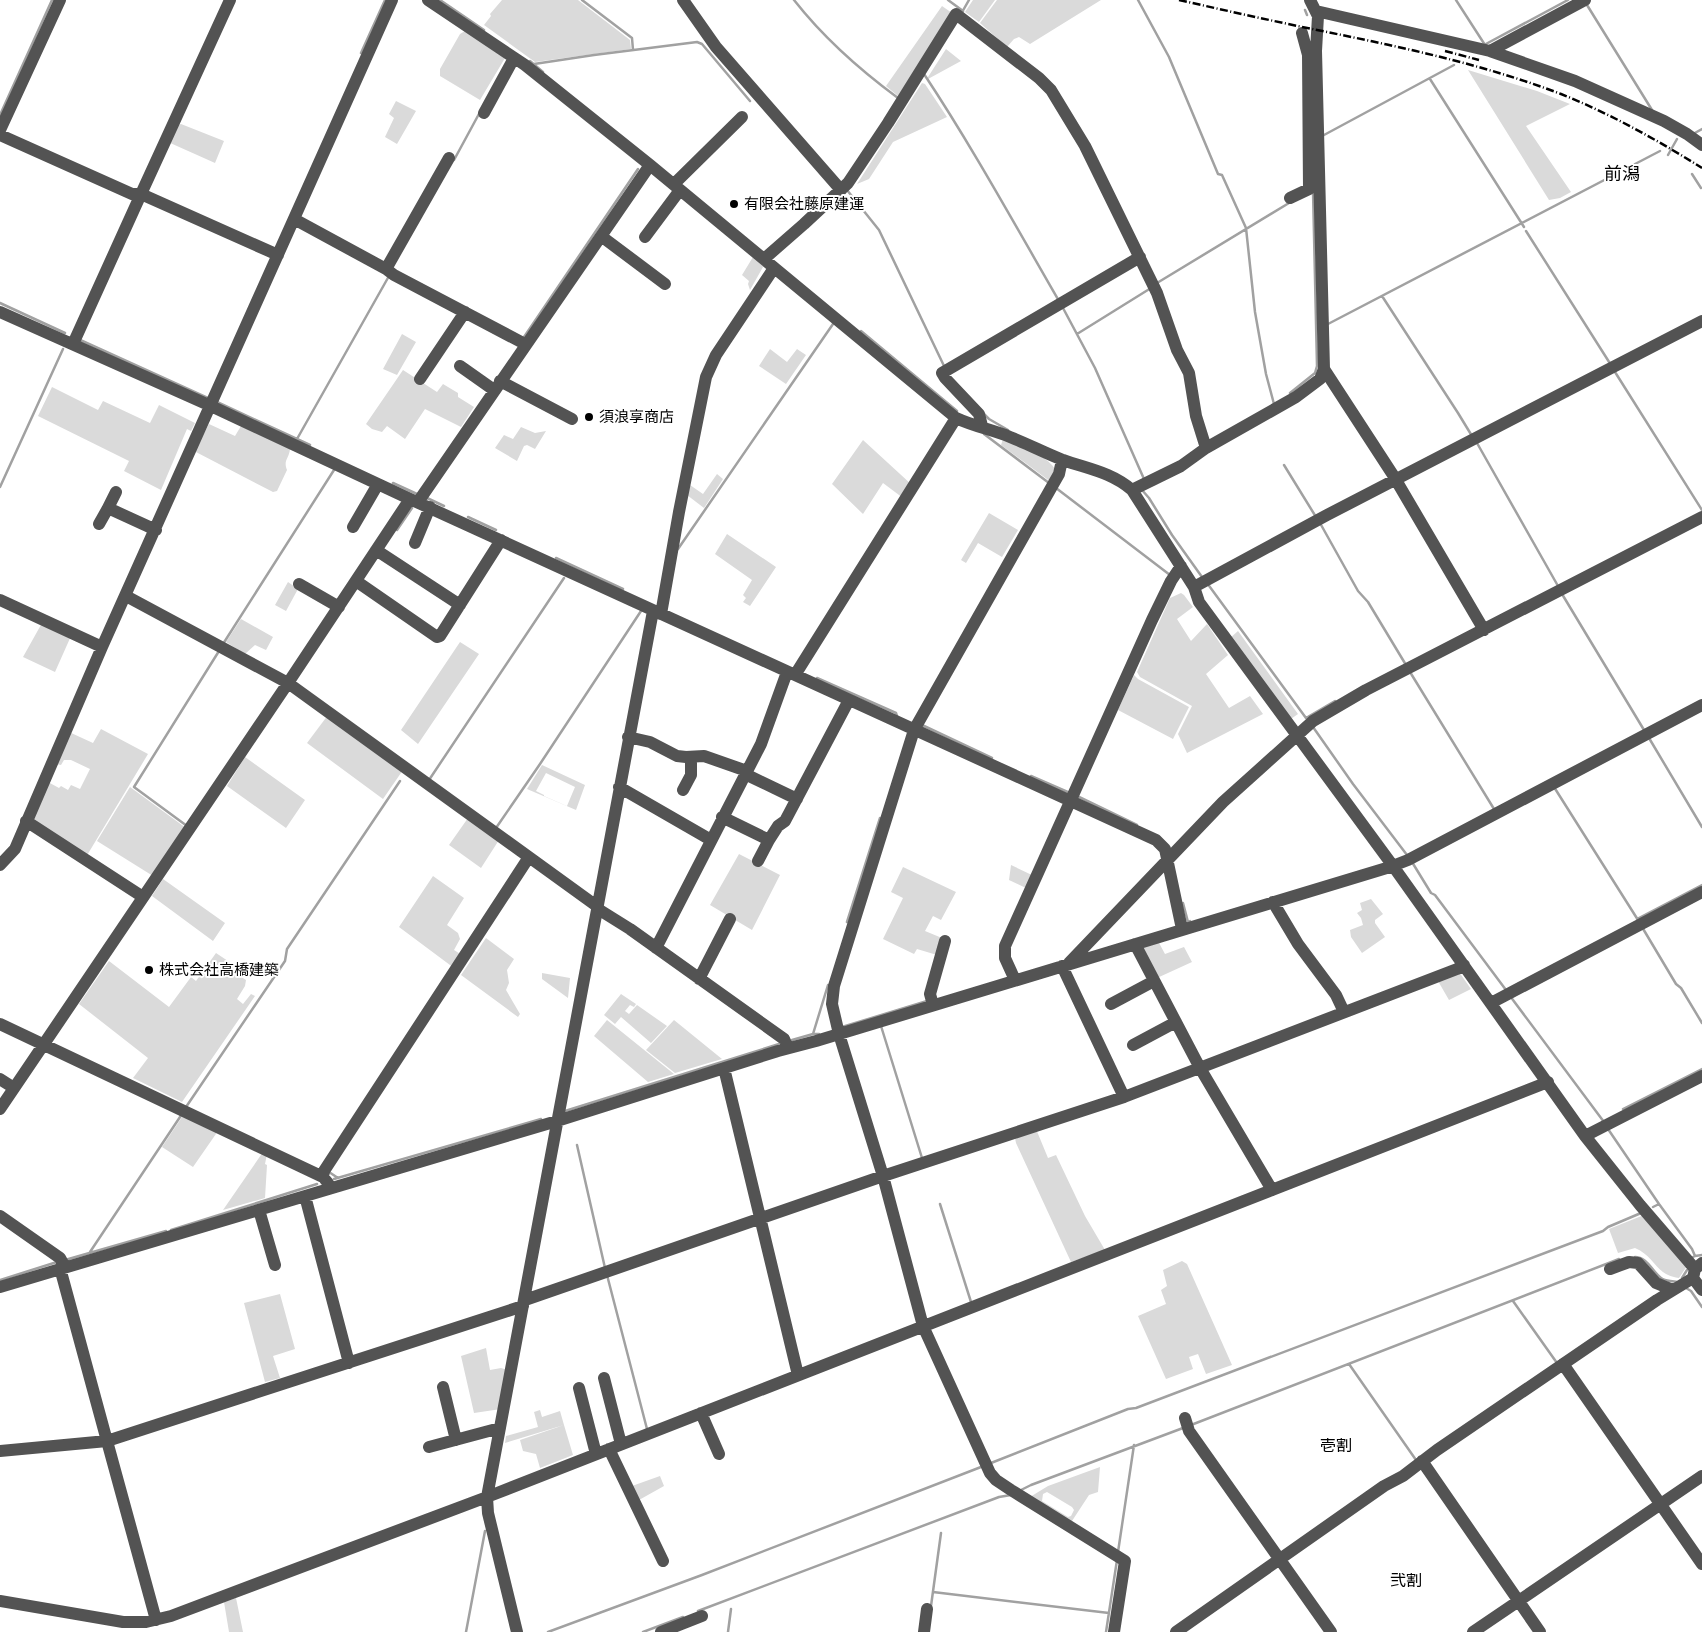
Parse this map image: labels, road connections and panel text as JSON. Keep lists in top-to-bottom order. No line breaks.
{"districts":["前潟","壱割","弐割"],"places":["有限会社藤原建運","須浪享商店","株式会社高橋建築"]}
